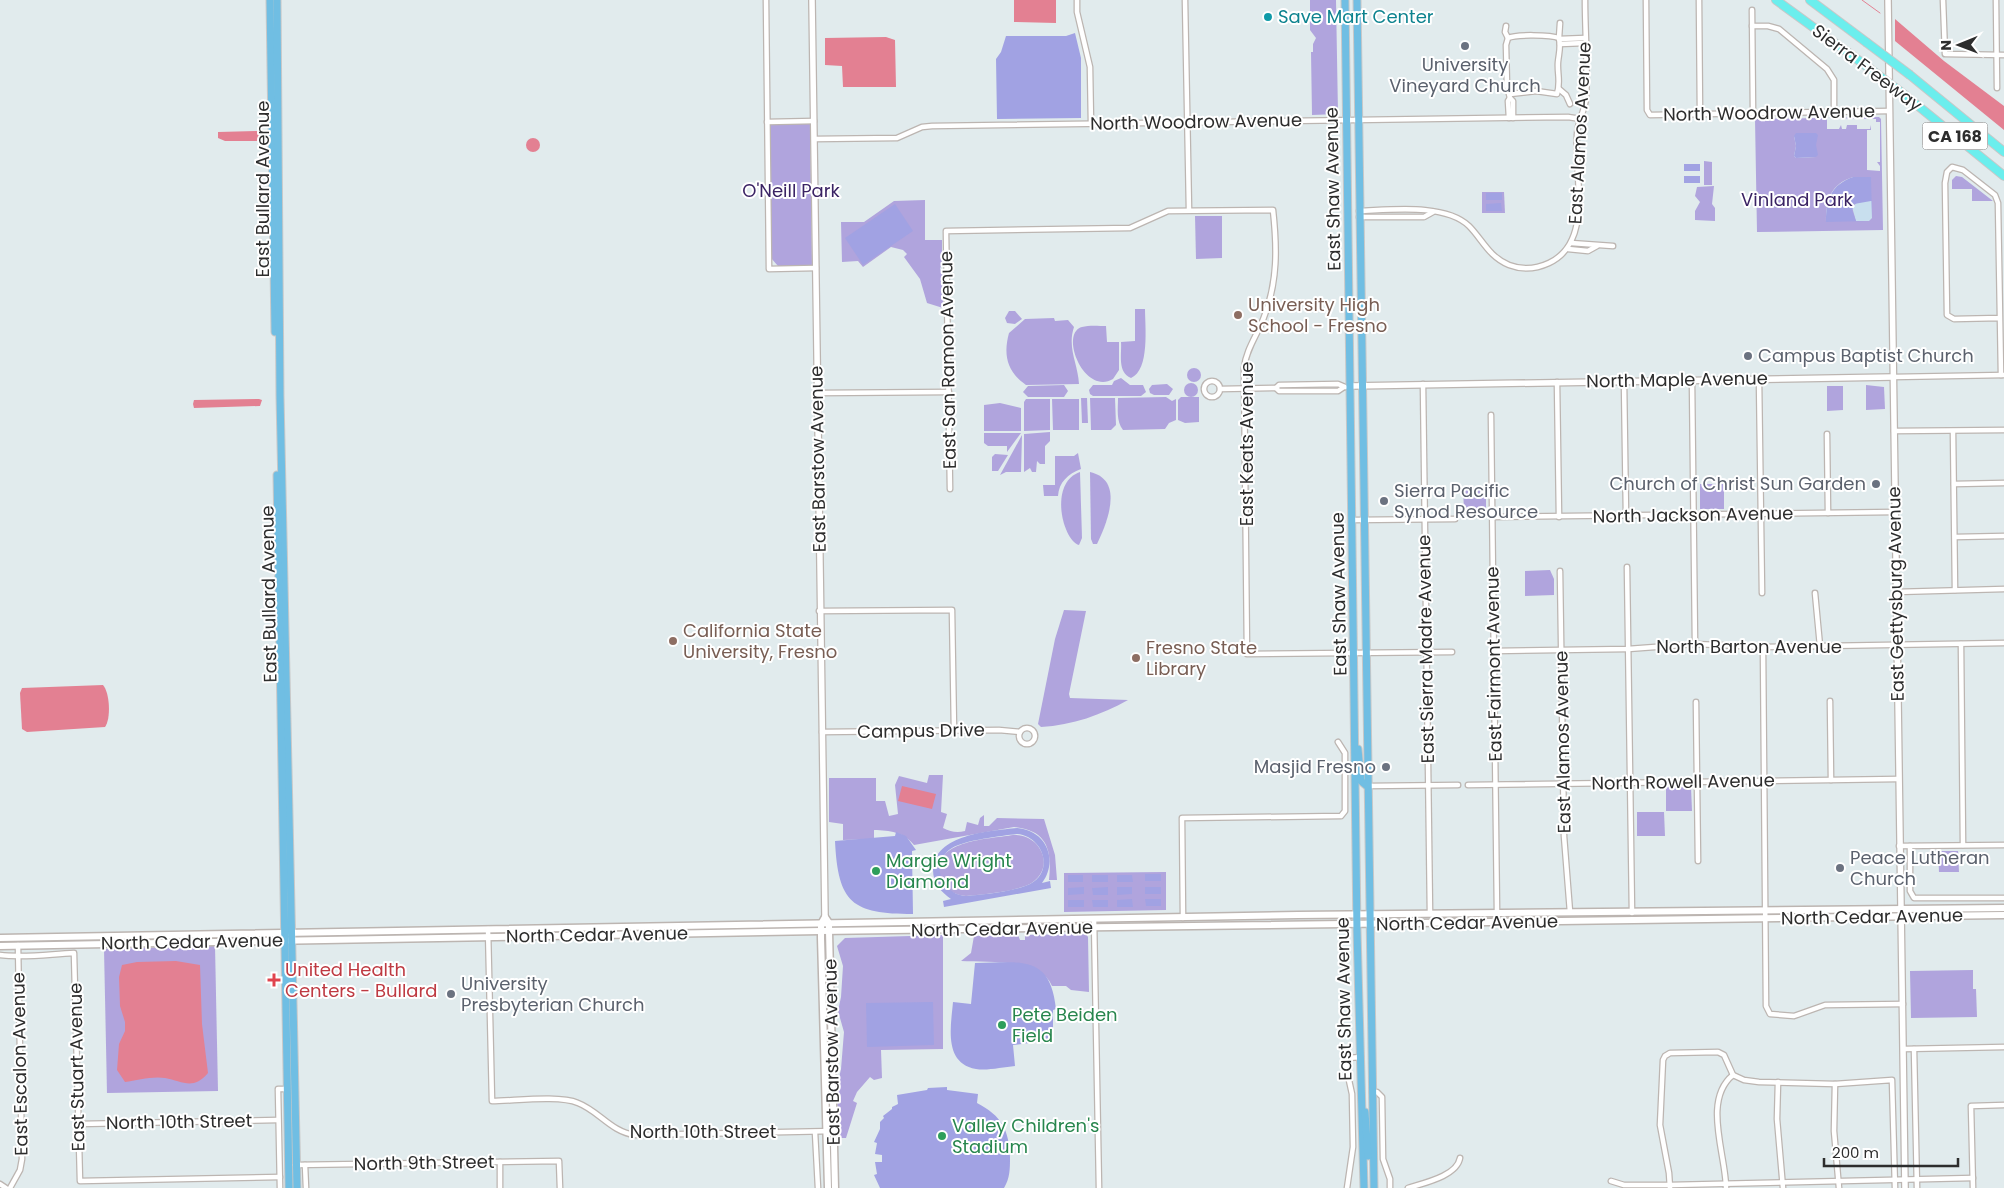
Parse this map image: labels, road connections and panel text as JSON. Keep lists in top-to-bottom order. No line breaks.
{"streets":{"highway":["Sierra Freeway","CA 168"],"main road":["East Bullard Avenue","East Shaw Avenue","East Barstow Avenue","North Cedar Avenue"],"street":["North Woodrow Avenue","East Alamos Avenue","East San Ramon Avenue","North Maple Avenue","East Keats Avenue","North Jackson Avenue","East Gettysburg Avenue","North Barton Avenue","East Sierra Madre Avenue","East Fairmont Avenue","Campus Drive","North Rowell Avenue","East Escalon Avenue","East Stuart Avenue","North 10th Street","North 9th Street"]},"crossings":[["North Woodrow Avenue","East Alamos Avenue"],["North Woodrow Avenue","East Shaw Avenue"],["North Woodrow Avenue","East Barstow Avenue"],["North Woodrow Avenue","East Gettysburg Avenue"],["East Alamos Avenue","North Barton Avenue"],["East Alamos Avenue","North Rowell Avenue"],["East Alamos Avenue","North Cedar Avenue"],["East Bullard Avenue","North Cedar Avenue"],["East Bullard Avenue","North 9th Street"],["East Shaw Avenue","North Maple Avenue"],["East Shaw Avenue","East Keats Avenue"],["East Shaw Avenue","North Cedar Avenue"],["East San Ramon Avenue","East Keats Avenue"],["North Maple Avenue","East Gettysburg Avenue"],["North Maple Avenue","East Sierra Madre Avenue"],["East Barstow Avenue","Campus Drive"],["East Barstow Avenue","North Cedar Avenue"],["East Barstow Avenue","North 10th Street"],["North Jackson Avenue","East Gettysburg Avenue"],["North Jackson Avenue","East Fairmont Avenue"],["East Gettysburg Avenue","North Barton Avenue"],["East Gettysburg Avenue","North Rowell Avenue"],["East Gettysburg Avenue","North Cedar Avenue"],["North Barton Avenue","East Fairmont Avenue"],["East Sierra Madre Avenue","North Cedar Avenue"],["East Fairmont Avenue","North Rowell Avenue"],["East Fairmont Avenue","North Cedar Avenue"],["North Cedar Avenue","East Escalon Avenue"],["North Cedar Avenue","North 10th Street"],["East Escalon Avenue","East Stuart Avenue"],["East Stuart Avenue","North 10th Street"]],"parks":["O'Neill Park","Vinland Park"],"places":{"other":["Save Mart Center","University Vineyard Church","University High School - Fresno","Campus Baptist Church","Church of Christ Sun Garden","Sierra Pacific Synod Resource","California State University, Fresno","Fresno State Library","Masjid Fresno","Peace Lutheran Church","Margie Wright Diamond","University Presbyterian Church","Pete Beiden Field","Valley Children's Stadium"],"health":["United Health Centers - Bullard"]},"scale_bar":"200 m","north":"left"}
